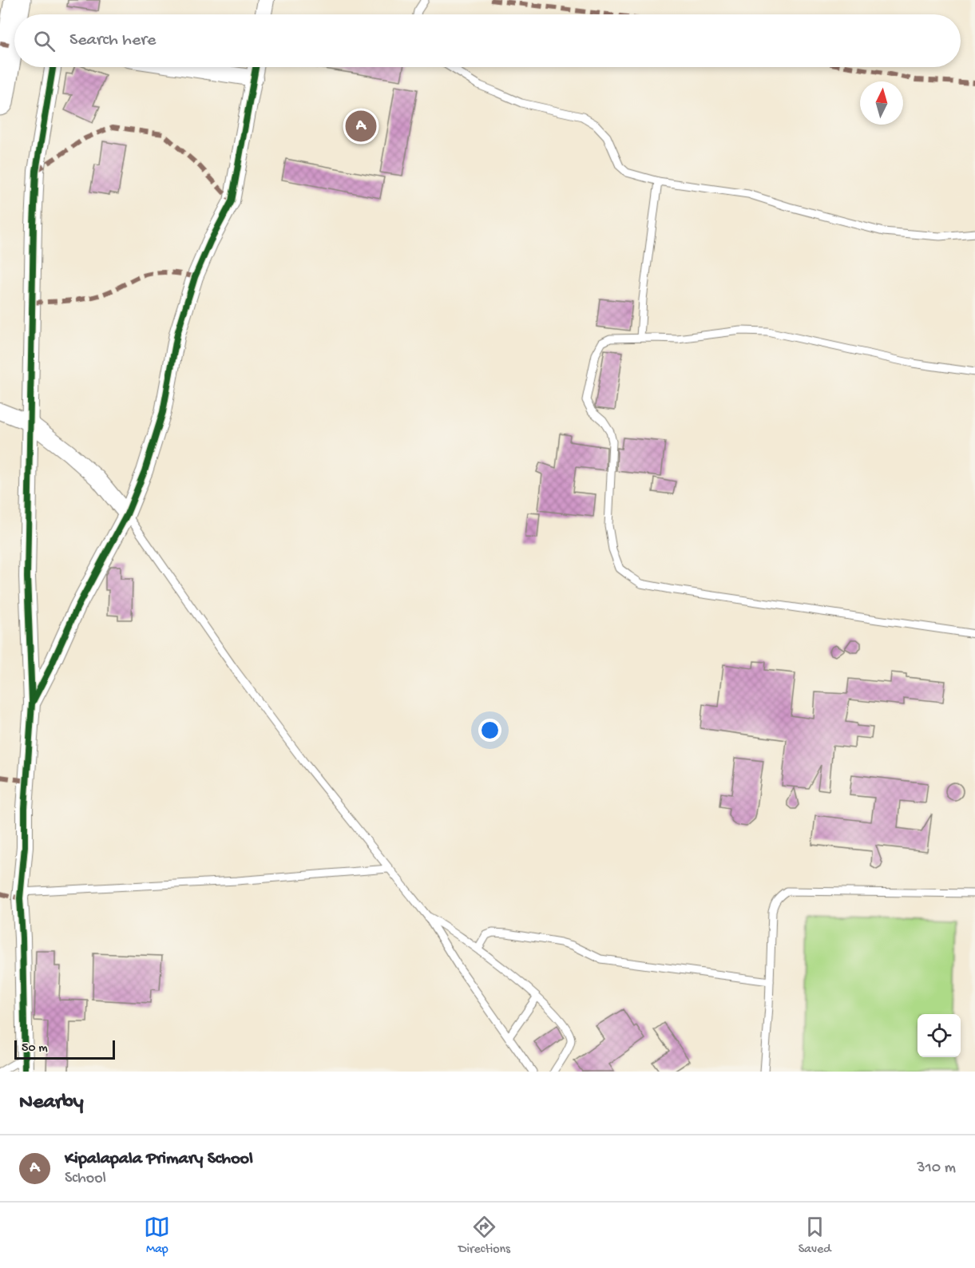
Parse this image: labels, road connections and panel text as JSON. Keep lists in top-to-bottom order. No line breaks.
{"scale_bar":"50 m","north":"top","page":{"search":"Search here","pins":"A","scale":"50 m","heading":"Nearby","list":[{"mark":"A","name":"Kipalapala Primary School","note":"School","value":"310 m"}],"nav":["Map","Directions","Saved"]}}
